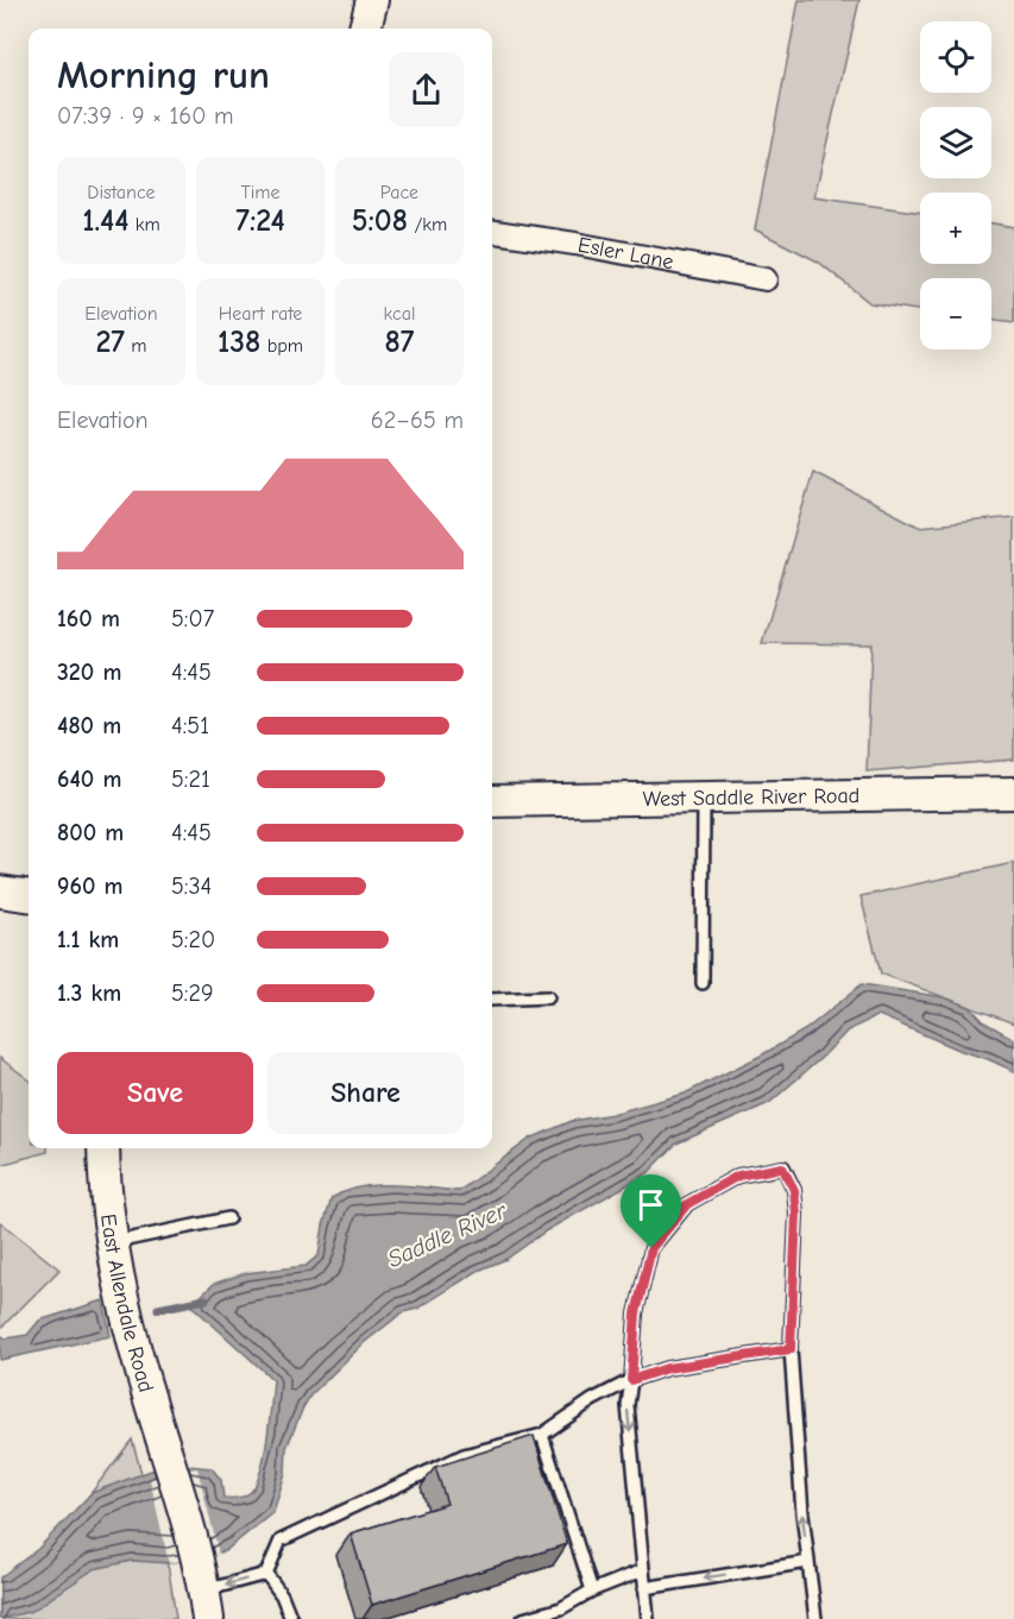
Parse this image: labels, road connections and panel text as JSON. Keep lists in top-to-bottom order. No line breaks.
{"streets":{"main road":["West Saddle River Road","East Allendale Road"],"street":["Esler Lane"]},"water":["Saddle River"],"page":{"map_buttons":["+","−"],"heading":["Morning run","07:39 · 9 × 160 m"],"stats":[["Distance","1.44 km"],["Time","7:24"],["Pace","5:08 /km"],["Elevation","27 m"],["Heart rate","138 bpm"],["kcal","87"]],"chart":["Elevation","62–65 m"],"list":[{"name":"160 m","note":"5:07"},{"name":"320 m","note":"4:45"},{"name":"480 m","note":"4:51"},{"name":"640 m","note":"5:21"},{"name":"800 m","note":"4:45"},{"name":"960 m","note":"5:34"},{"name":"1.1 km","note":"5:20"},{"name":"1.3 km","note":"5:29"}],"buttons":["Save","Share"]}}
